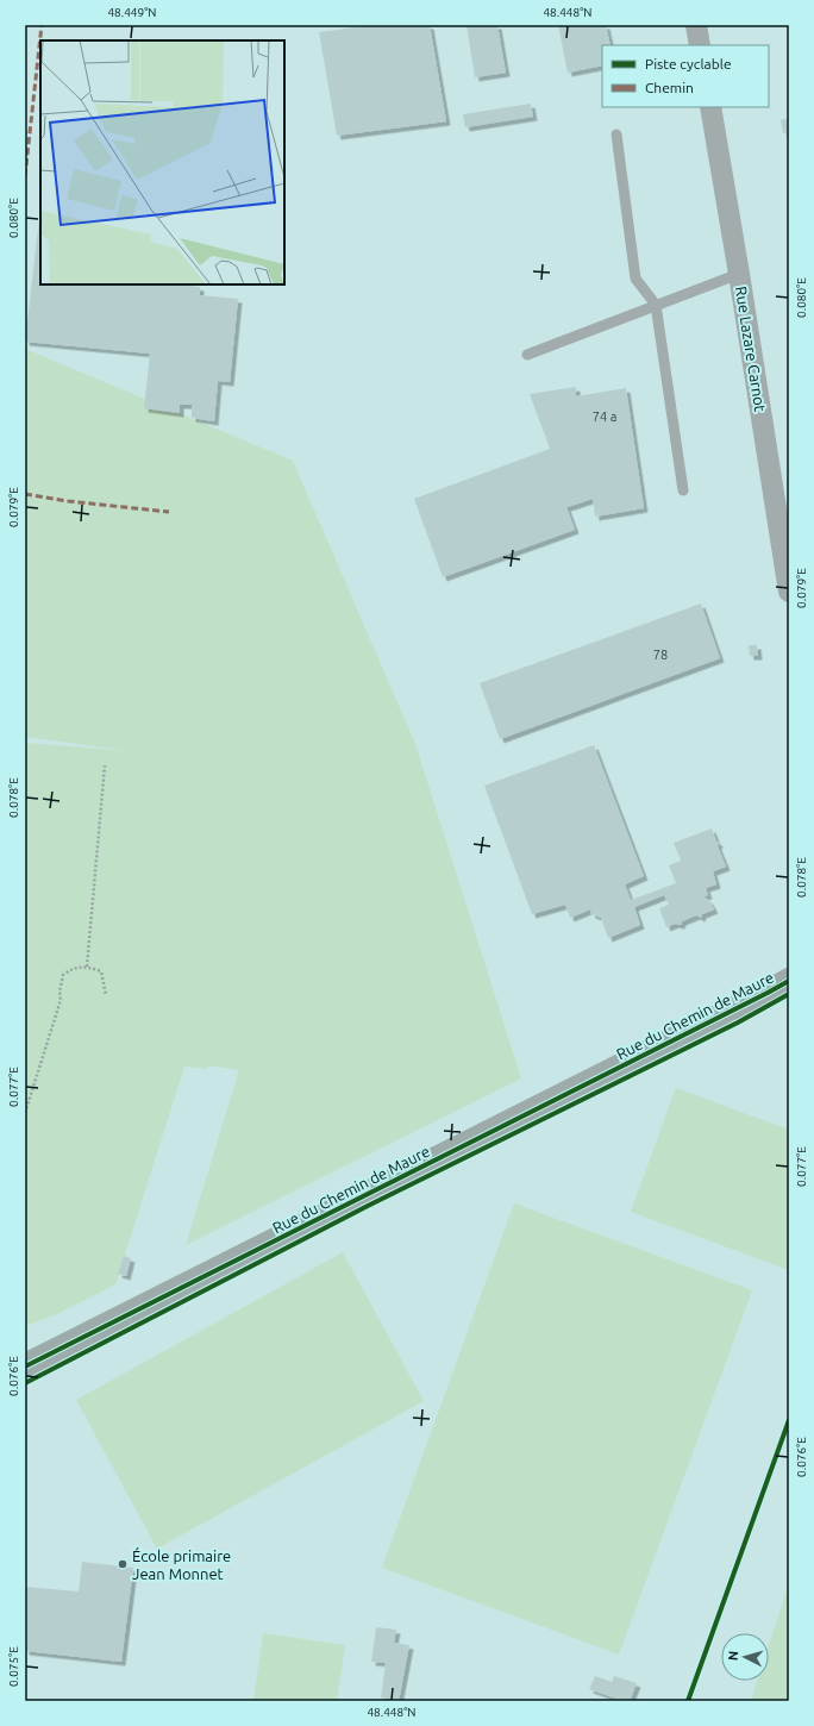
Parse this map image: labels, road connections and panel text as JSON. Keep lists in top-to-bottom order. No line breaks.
{"streets":{"street":["Rue Lazare Carnot","Rue du Chemin de Maure"]},"places":["École primaire Jean Monnet"],"house_numbers":["74 a","78"],"legend":["Piste cyclable","Chemin"],"north":"left","coordinates":["48.449°N","48.448°N","0.080°E","0.079°E","0.078°E","0.077°E","0.076°E","0.075°E"]}
